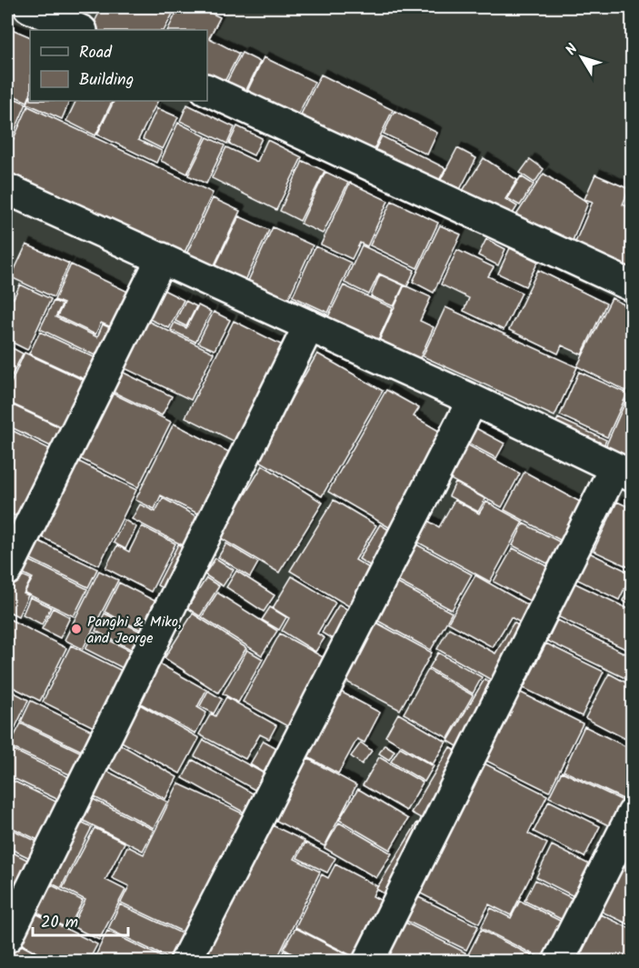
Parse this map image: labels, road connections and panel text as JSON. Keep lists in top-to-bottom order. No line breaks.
{"places":["Panghi & Miko, and Jeorge"],"legend":["Road","Building"],"scale_bar":"20 m","north":"top left"}
